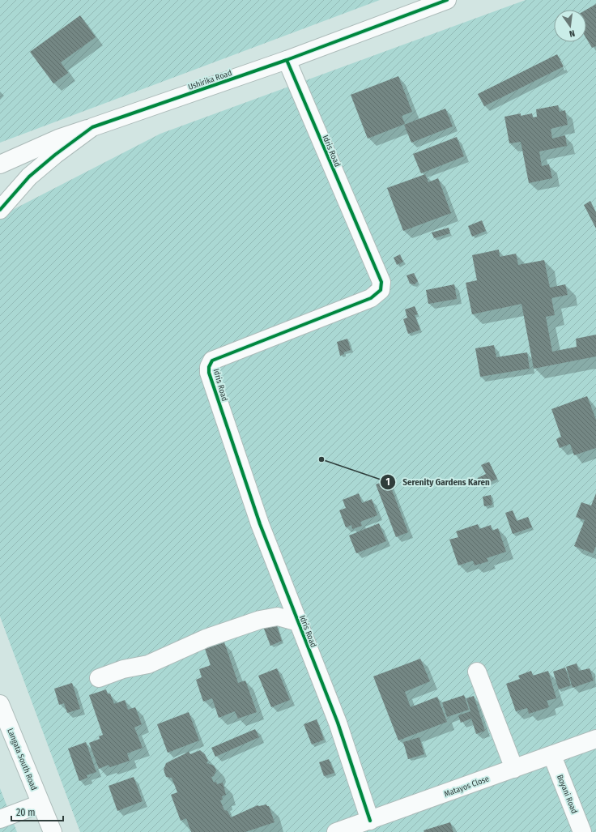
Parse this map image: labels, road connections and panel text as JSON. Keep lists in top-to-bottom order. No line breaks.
{"streets":{"street":["Ushirika Road","Idris Road","Langata South Road","Matayos Close","Boyani Road"]},"crossings":[["Ushirika Road","Idris Road"],["Idris Road","Matayos Close"],["Matayos Close","Boyani Road"]],"places":["Serenity Gardens Karen"],"scale_bar":"20 m","north":"bottom"}
